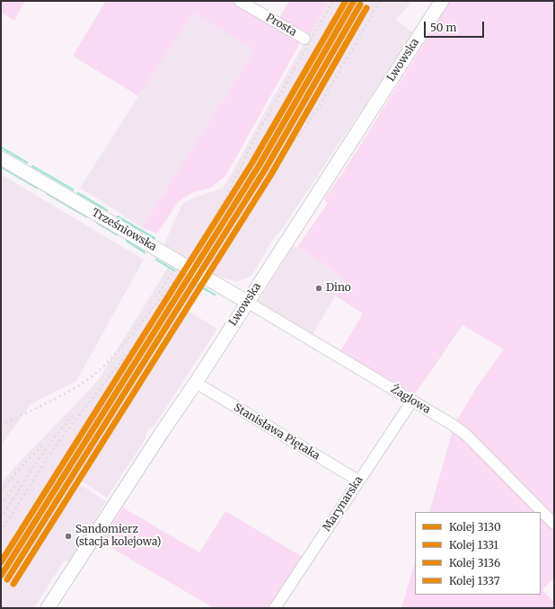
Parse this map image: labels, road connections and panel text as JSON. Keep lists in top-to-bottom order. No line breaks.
{"streets":{"main road":["Lwowska","Trześniowska"],"street":["Prosta","Żaglowa","Stanisława Piętaka","Marynarska"]},"crossings":[["Lwowska","Trześniowska"],["Lwowska","Żaglowa"],["Lwowska","Stanisława Piętaka"],["Trześniowska","Żaglowa"],["Żaglowa","Marynarska"],["Stanisława Piętaka","Marynarska"]],"places":["Dino","Sandomierz (stacja kolejowa)"],"lines":["rail line 3130","rail line 3136","rail line 1331","rail line 1337"],"legend":["Kolej 3130","Kolej 1331","Kolej 3136","Kolej 1337"],"scale_bar":"50 m"}
